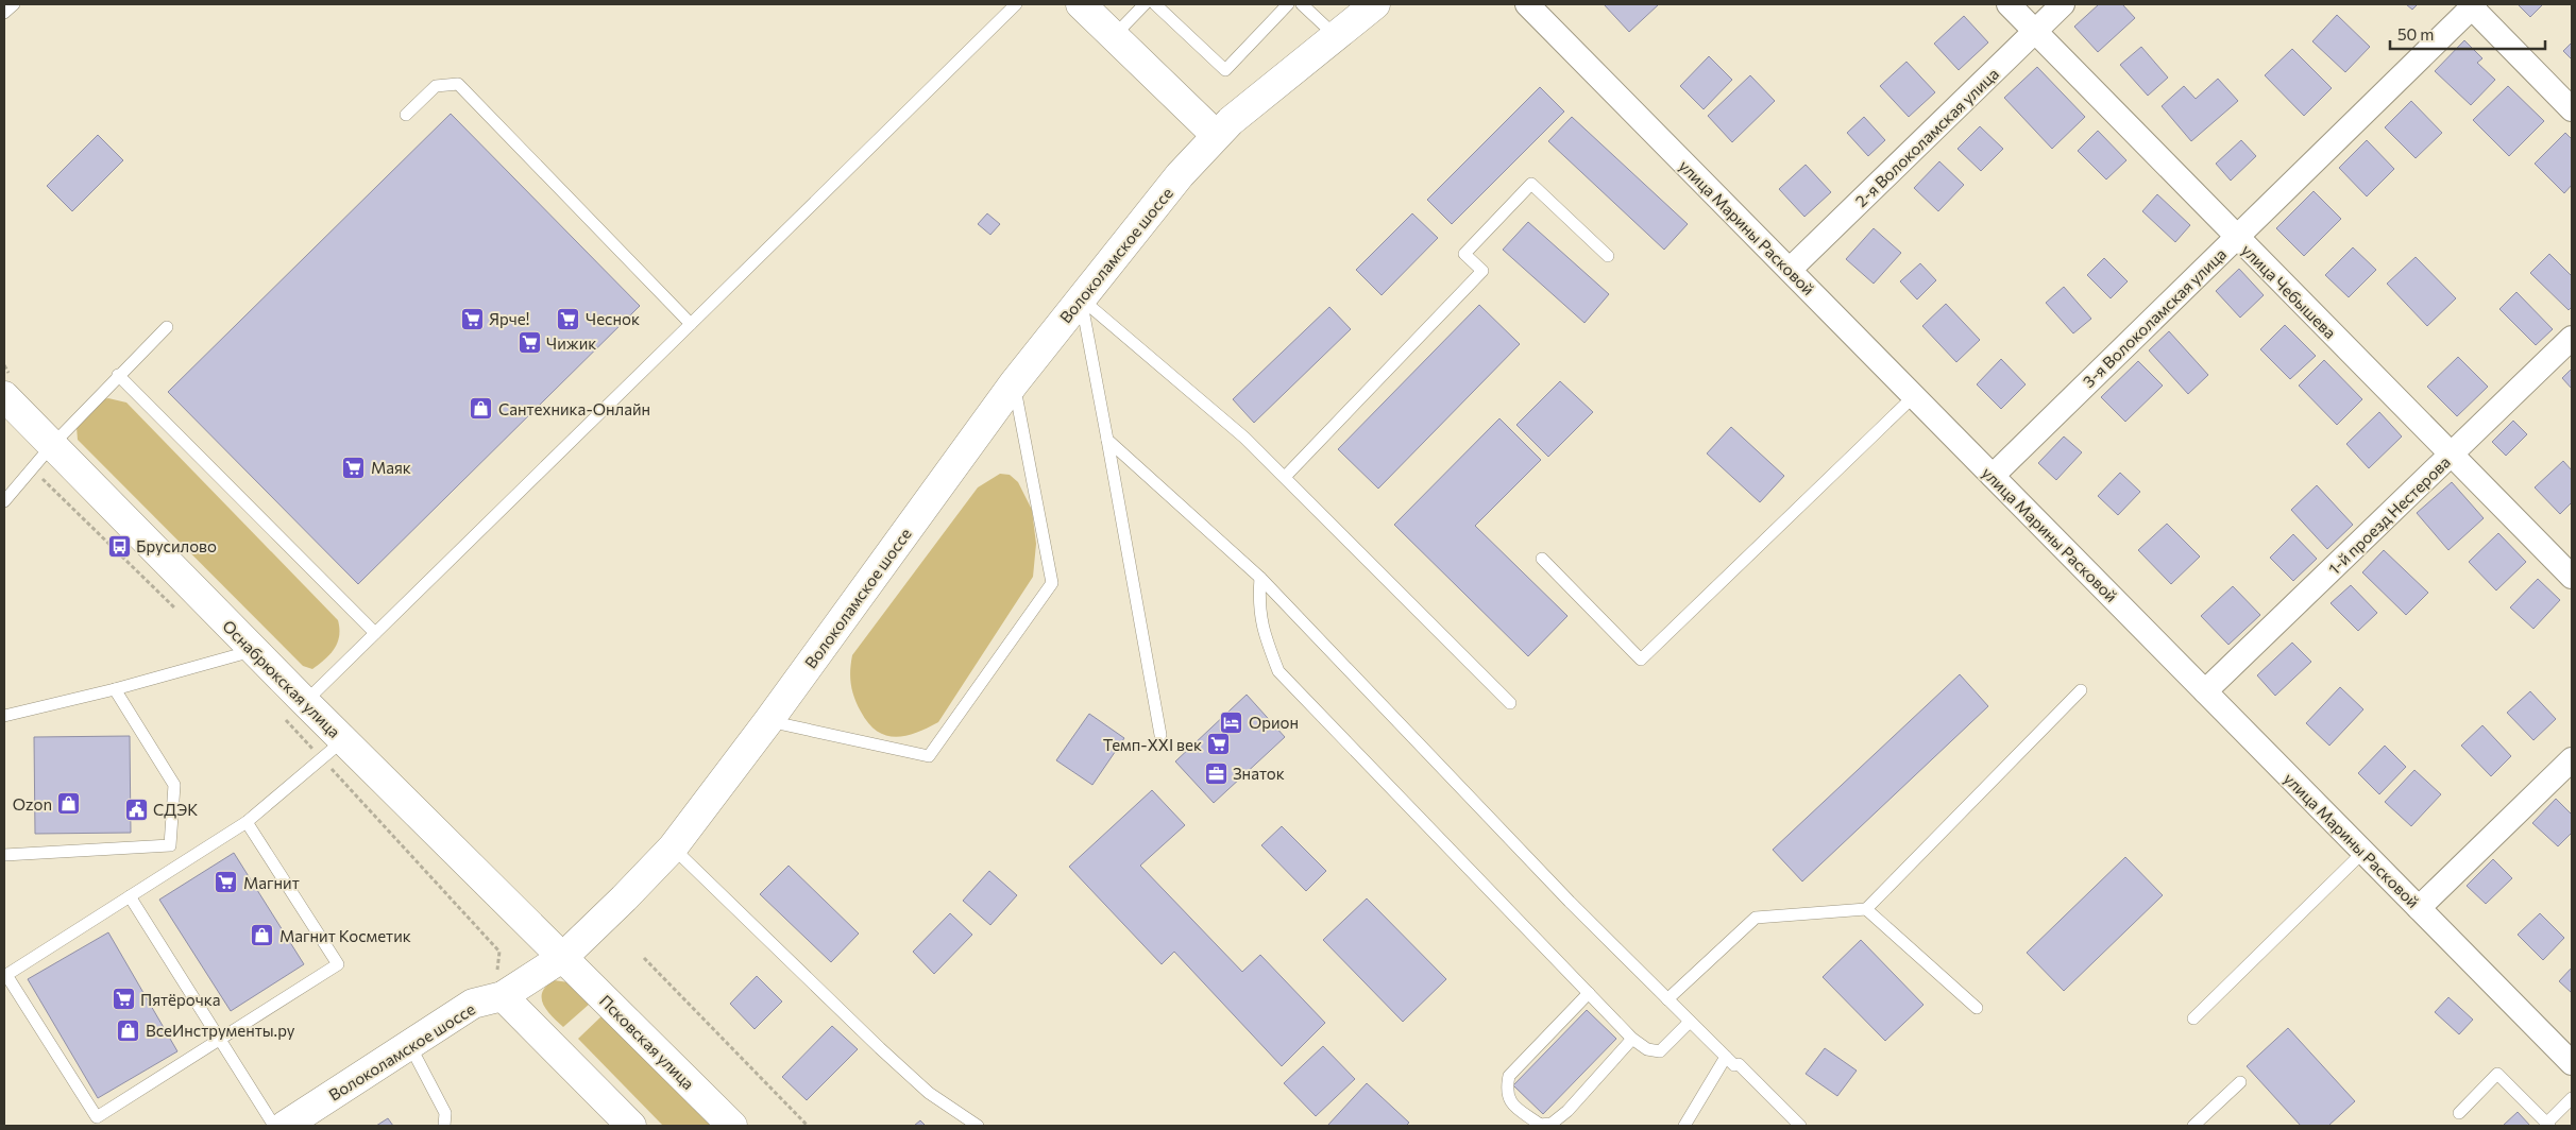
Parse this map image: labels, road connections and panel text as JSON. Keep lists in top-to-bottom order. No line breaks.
{"streets":{"main road":["Волоколамское шоссе","Оснабрюкская улица","Псковская улица"],"street":["2-я Волоколамская улица","улица Марины Расковой","улица Чебышева","3-я Волоколамская улица","1-й проезд Нестерова"]},"crossings":[["2-я Волоколамская улица","улица Марины Расковой"],["2-я Волоколамская улица","улица Чебышева"],["улица Марины Расковой","3-я Волоколамская улица"],["улица Марины Расковой","1-й проезд Нестерова"],["Волоколамское шоссе","Оснабрюкская улица"],["Волоколамское шоссе","Псковская улица"],["улица Чебышева","3-я Волоколамская улица"],["улица Чебышева","1-й проезд Нестерова"],["Оснабрюкская улица","Псковская улица"]],"places":{"supermarket":["Ярче!","Чеснок","Чижик","Маяк","Темп-XXI век","Магнит","Пятёрочка"],"shop":["Сантехника-Онлайн","Ozon","Магнит Косметик","ВсеИнструменты.ру"],"bus stop":["Брусилово"],"hotel":["Орион"],"office":["Знаток"],"public building":["СДЭК"]},"scale_bar":"50 m"}
